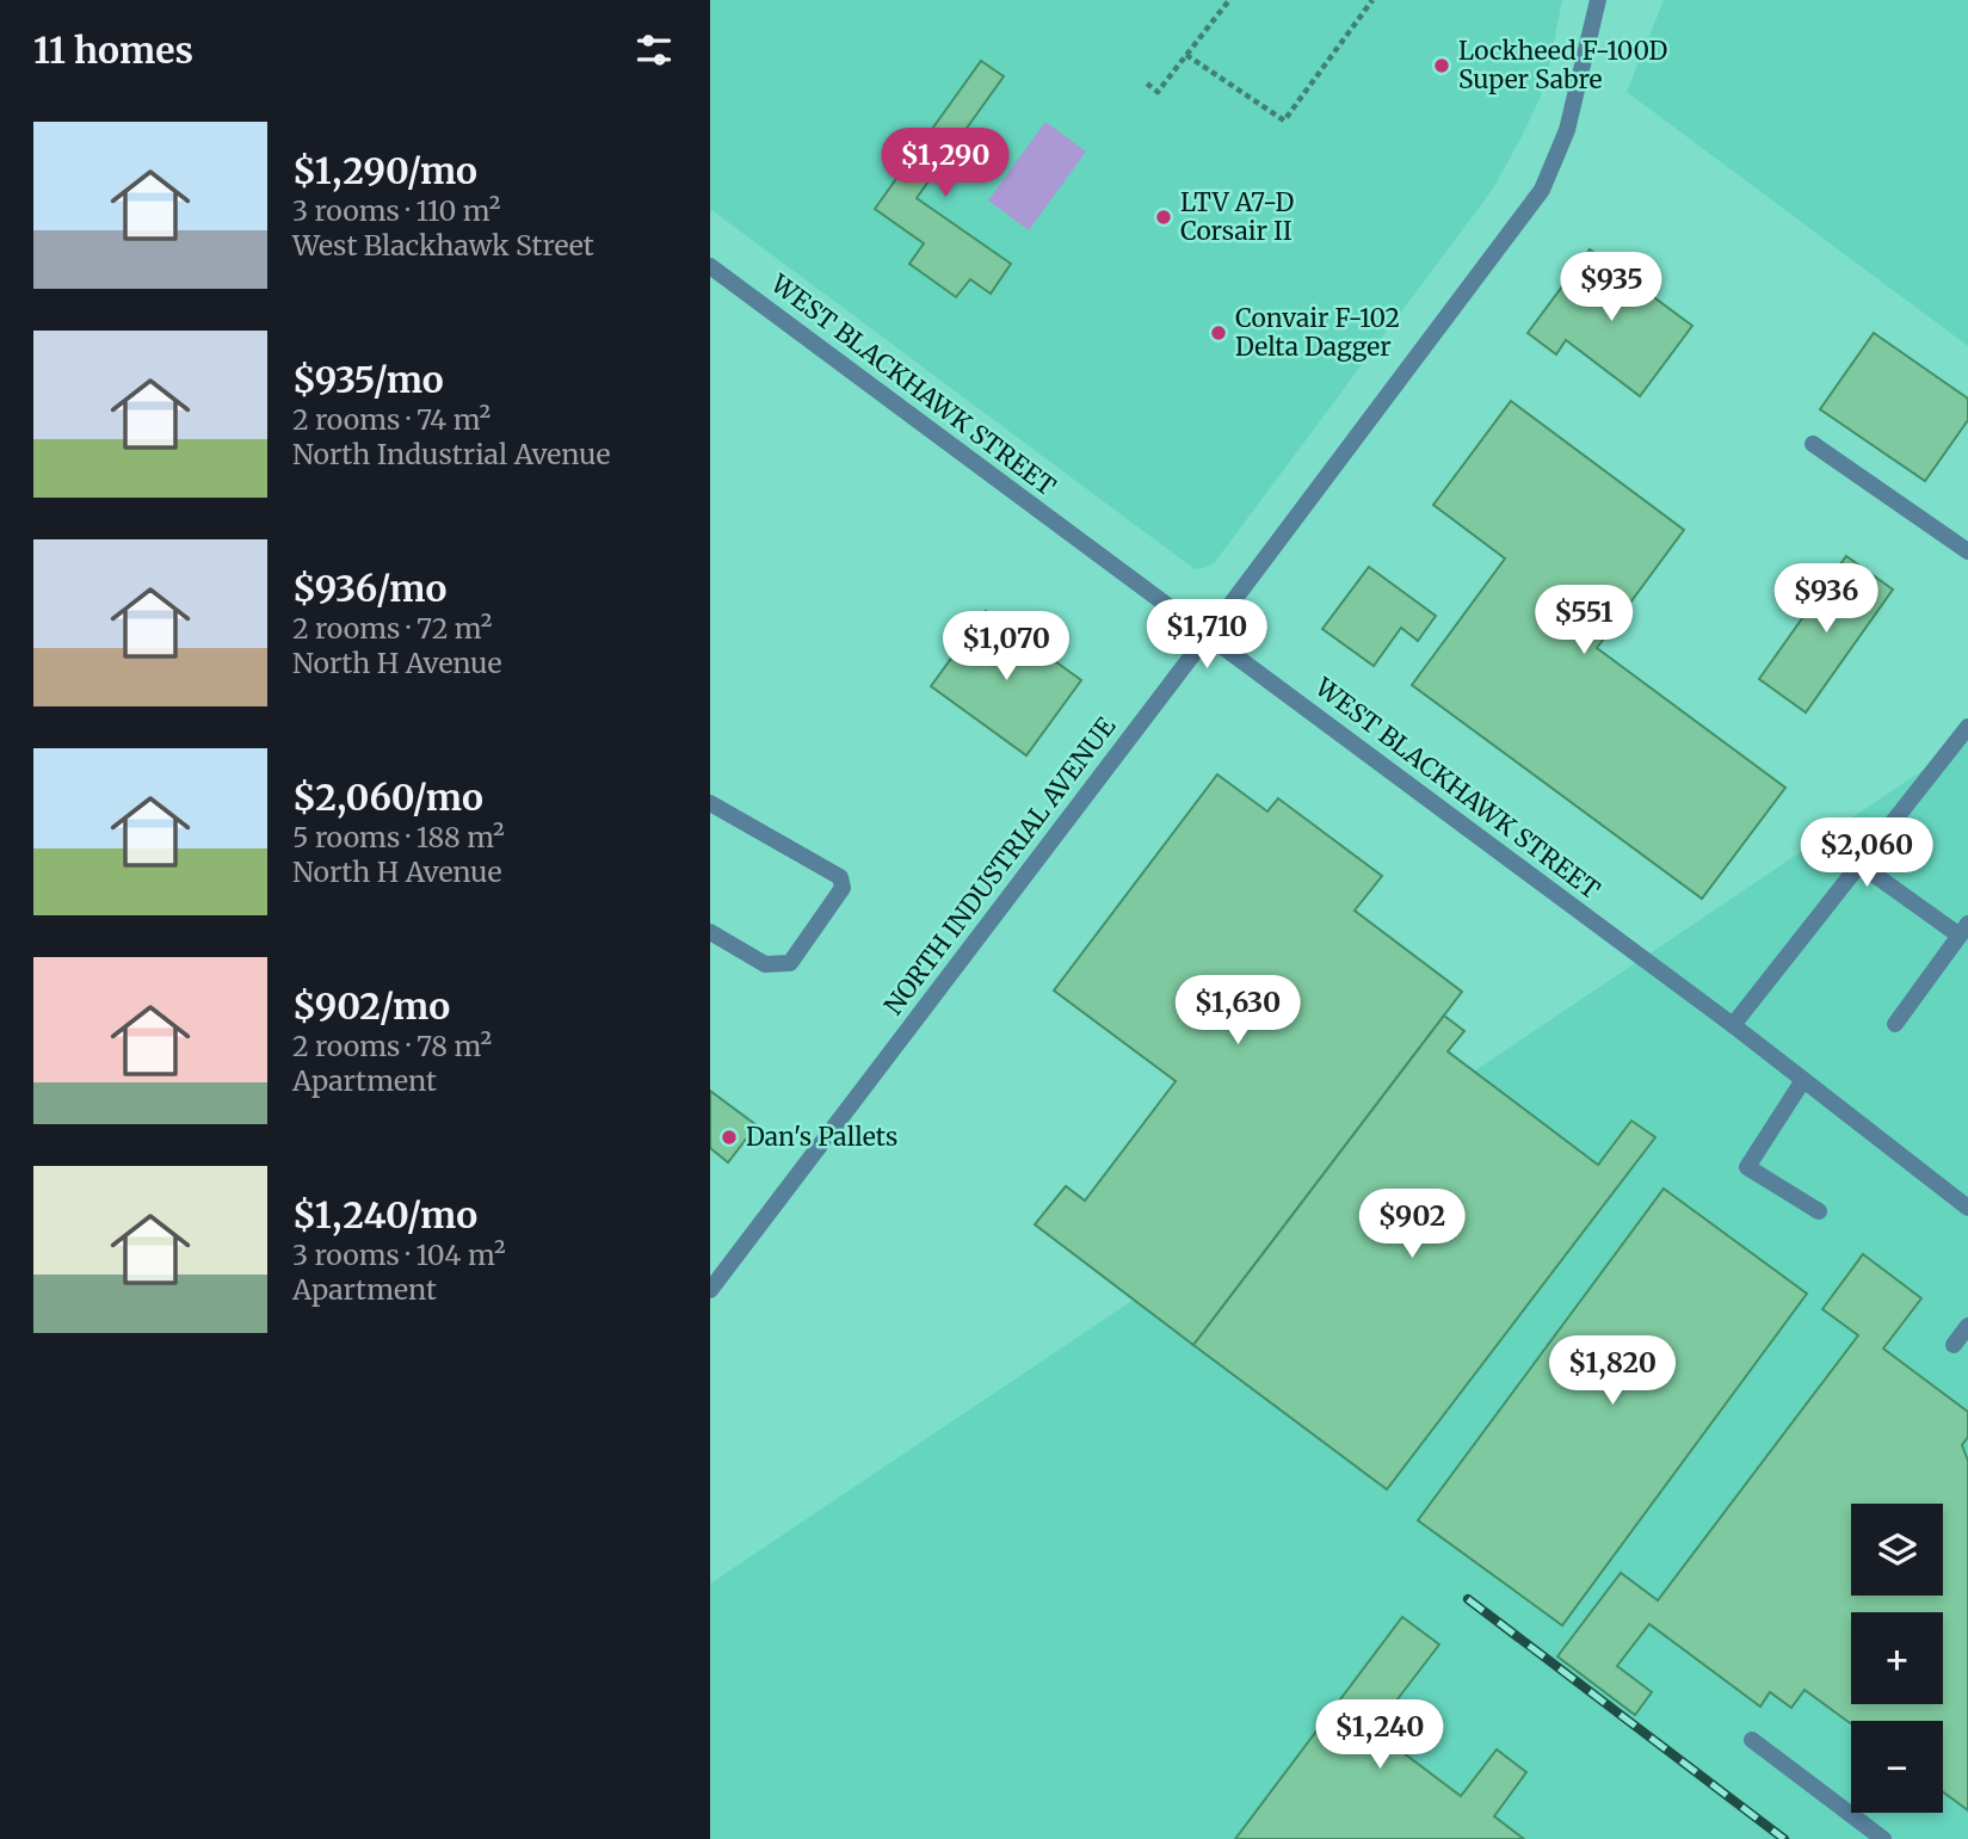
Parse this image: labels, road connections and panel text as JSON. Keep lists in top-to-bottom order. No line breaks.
{"streets":{"street":["WEST BLACKHAWK STREET","NORTH INDUSTRIAL AVENUE"]},"crossings":[["WEST BLACKHAWK STREET","NORTH INDUSTRIAL AVENUE"]],"places":["Lockheed F-100D Super Sabre","LTV A7-D Corsair II","Convair F-102 Delta Dagger","Dan's Pallets"],"page":{"heading":"11 homes","list":[{"name":"$1,290/mo","note":"3 rooms · 110 m² · West Blackhawk Street"},{"name":"$935/mo","note":"2 rooms · 74 m² · North Industrial Avenue"},{"name":"$936/mo","note":"2 rooms · 72 m² · North H Avenue"},{"name":"$2,060/mo","note":"5 rooms · 188 m² · North H Avenue"},{"name":"$902/mo","note":"2 rooms · 78 m² · Apartment"},{"name":"$1,240/mo","note":"3 rooms · 104 m² · Apartment"}],"price":["$1,290","$935","$936","$551","$1,710","$1,070","$2,060","$1,630","$902","$1,820","$1,240"],"map_buttons":["+","−"]}}
